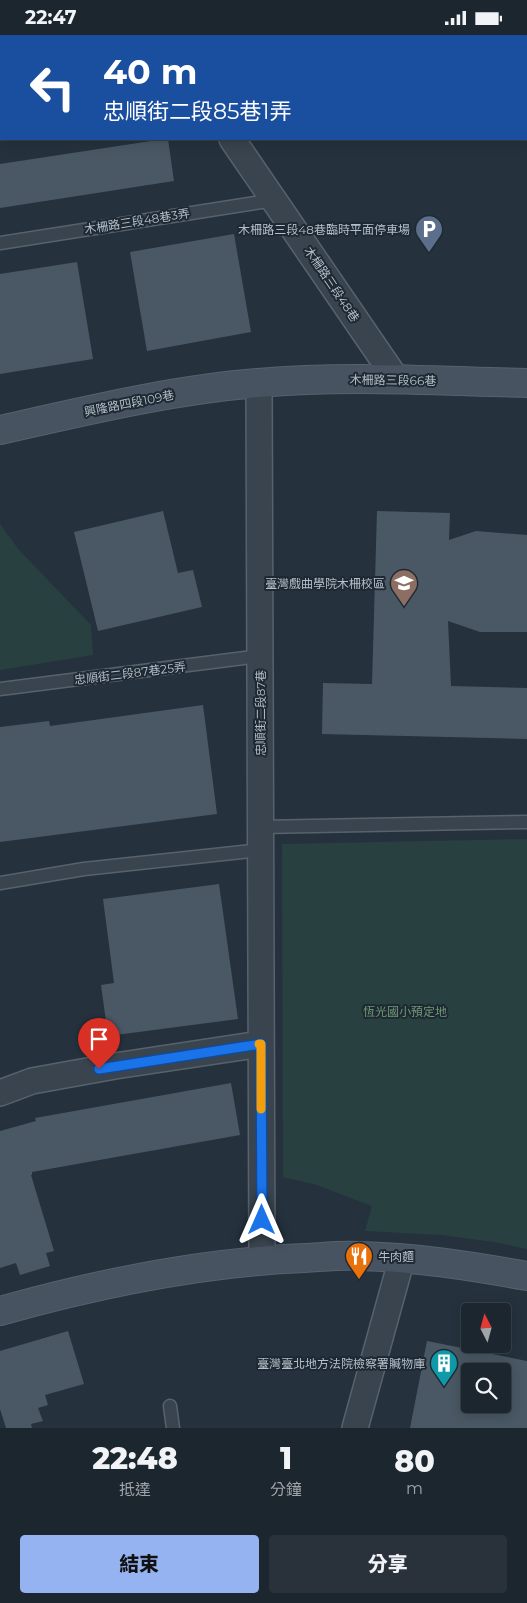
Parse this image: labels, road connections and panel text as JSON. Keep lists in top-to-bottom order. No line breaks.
{"streets":{"street":["木柵路三段48巷","木柵路三段66巷","興隆路四段109巷","忠順街二段87巷"],"lane":["木柵路三段48巷3弄","忠順街二段87巷25弄"]},"crossings":[["木柵路三段48巷3弄","木柵路三段48巷"],["木柵路三段48巷","木柵路三段66巷"],["木柵路三段66巷","興隆路四段109巷"],["木柵路三段66巷","忠順街二段87巷"],["興隆路四段109巷","忠順街二段87巷"],["忠順街二段87巷25弄","忠順街二段87巷"]],"parks":["恆光國小預定地"],"places":{"parking":["木柵路三段48巷臨時平面停車場"],"school or university":["臺灣戲曲學院木柵校區"],"restaurant":["牛肉麵"],"building":["臺灣臺北地方法院檢察署贓物庫"]},"north":"top","page":{"status":"22:47","turn":["40 m","忠順街二段85巷1弄"],"eta":["22:48","抵達","1","分鐘","80","m"],"buttons":["結束","分享"]}}
